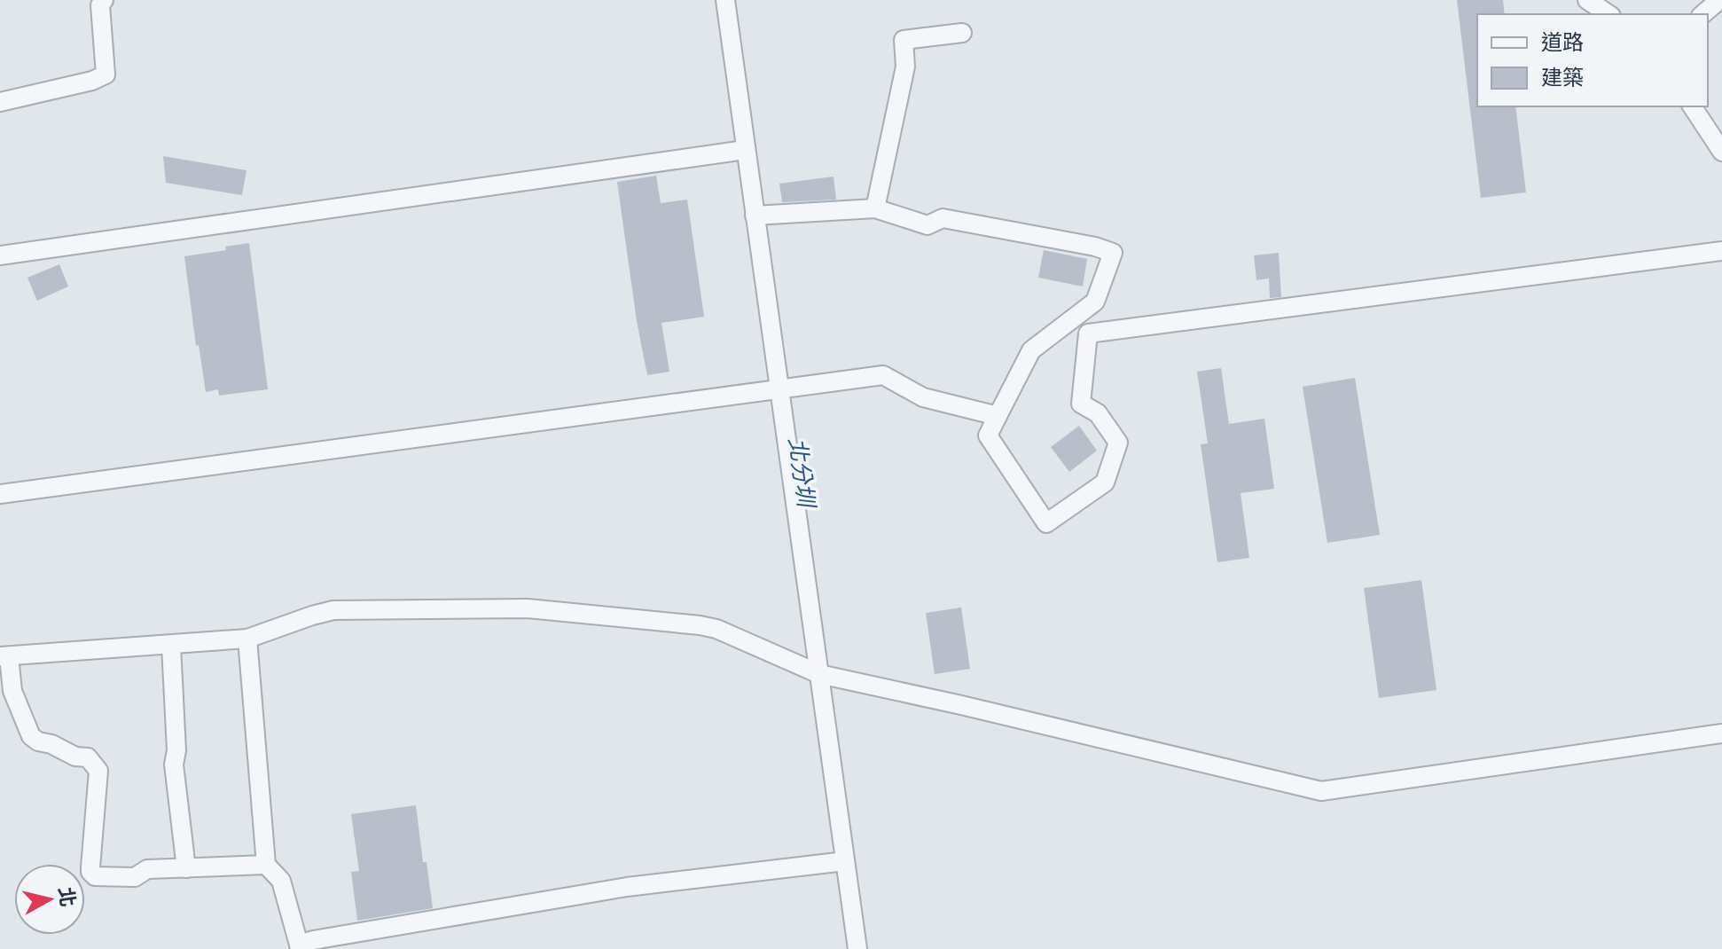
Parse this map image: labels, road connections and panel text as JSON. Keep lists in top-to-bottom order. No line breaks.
{"water":["北分圳"],"legend":["道路","建築"],"north":"right"}
